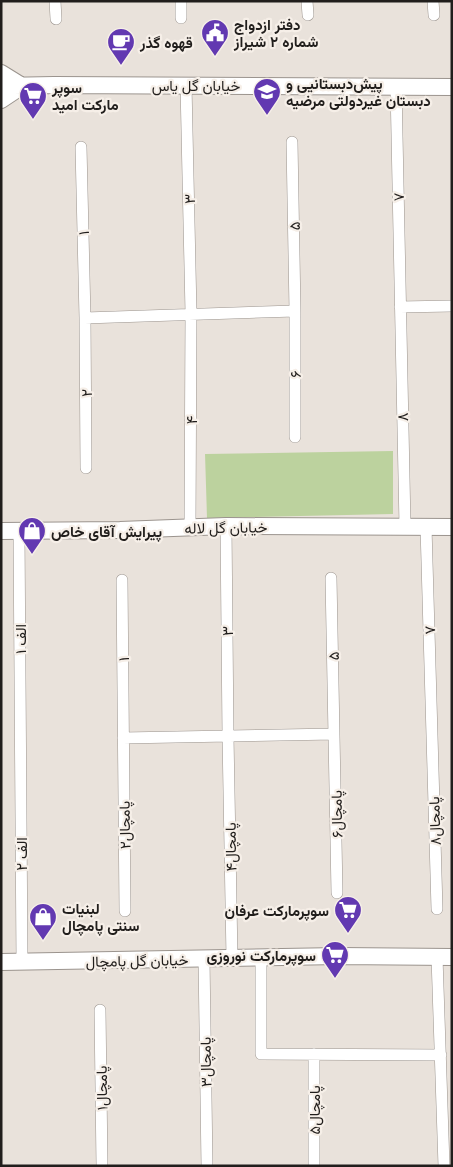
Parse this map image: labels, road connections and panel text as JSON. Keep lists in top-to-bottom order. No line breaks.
{"streets":{"street":["خیابان گل یاس","۷","۳","۵","۱","۶","۲","۸","۴","خیابان گل لاله","۱ الف","پامچال۶","پامچال۸","پامچال۲","پامچال۴","۲ الف","خیابان گل پامچال","پامچال۳","پامچال۱","پامچال۵"]},"crossings":[["خیابان گل یاس","۷"],["خیابان گل یاس","۳"],["۷","۸"],["۷","خیابان گل لاله"],["۷","پامچال۸"],["۳","۴"],["۳","خیابان گل لاله"],["۳","پامچال۴"],["۵","۶"],["۵","پامچال۶"],["۱","۲"],["۱","پامچال۲"],["۸","خیابان گل لاله"],["۴","خیابان گل لاله"],["خیابان گل لاله","۱ الف"],["۱ الف","۲ الف"],["پامچال۴","خیابان گل پامچال"],["۲ الف","خیابان گل پامچال"],["خیابان گل پامچال","پامچال۳"]],"places":{"public building":["دفتر ازدواج شماره ۲ شیراز"],"cafe":["قهوه گذر"],"school or university":["پیش‌دبستانیی و دبستان غیردولتی مرضیه"],"supermarket":["سوپر مارکت امید","سوپرمارکت عرفان","سوپرمارکت نوروزی"],"shop":["پیرایش آقای خاص","لبنیات سنتی پامچال"]}}
